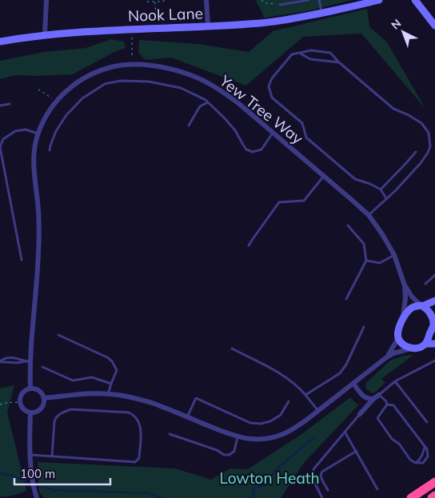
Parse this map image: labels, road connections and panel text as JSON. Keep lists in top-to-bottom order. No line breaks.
{"streets":{"street":["Nook Lane","Yew Tree Way"]},"parks":["Lowton Heath"],"scale_bar":"100 m","north":"top left"}
